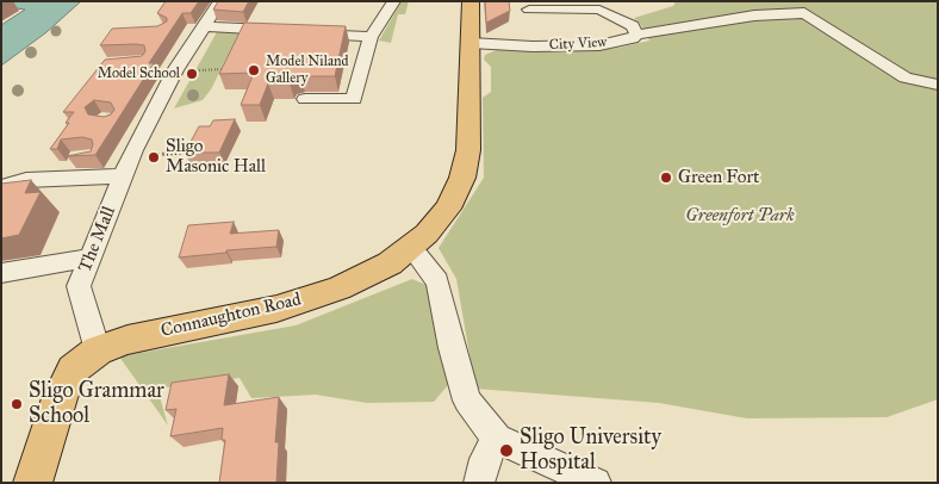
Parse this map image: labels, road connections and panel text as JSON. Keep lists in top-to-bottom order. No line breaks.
{"streets":{"main road":["Connaughton Road"],"street":["City View","The Mall"]},"crossings":[["City View","Connaughton Road"],["The Mall","Connaughton Road"]],"parks":["Greenfort Park"],"places":["Model Niland Gallery","Model School","Sligo Masonic Hall","Green Fort","Sligo Grammar School","Sligo University Hospital"]}
